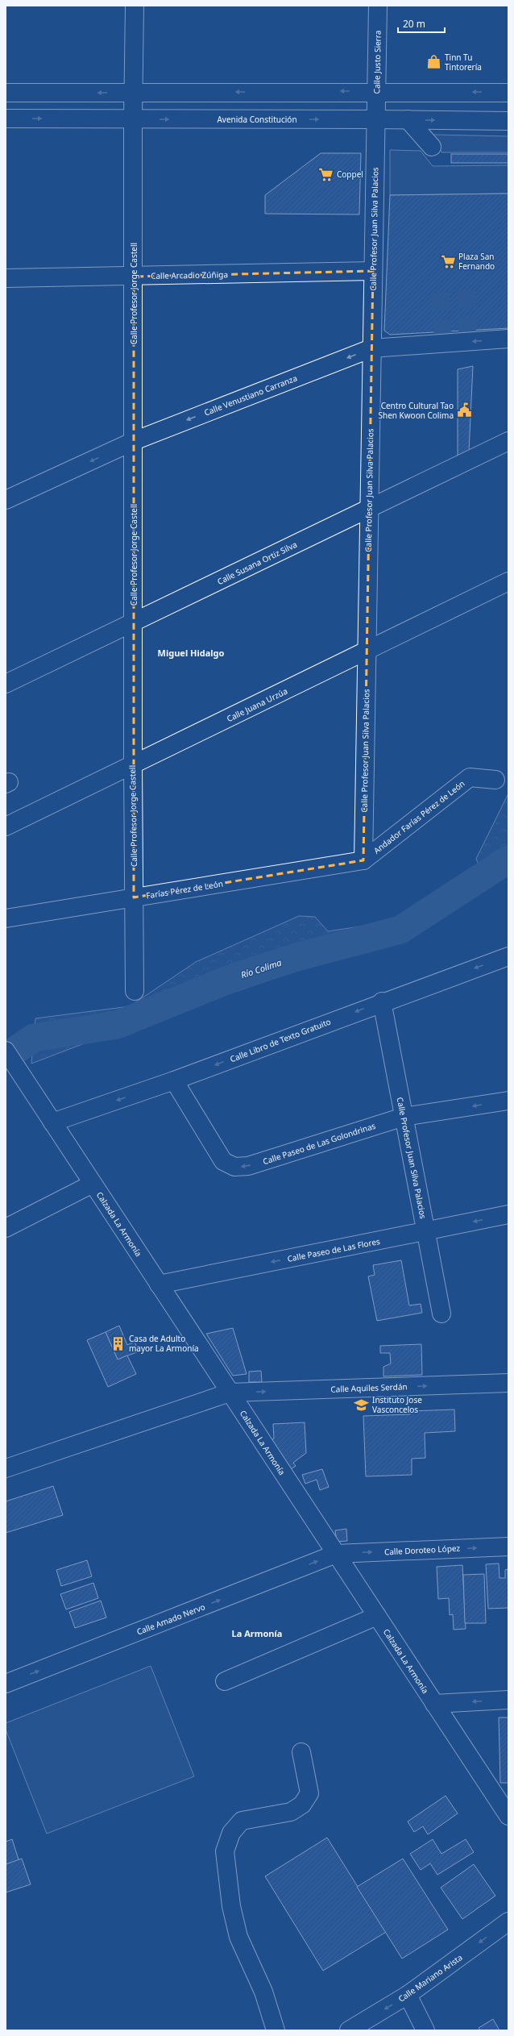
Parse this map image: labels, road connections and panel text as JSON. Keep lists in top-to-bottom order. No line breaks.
{"streets":{"street":["Calle Justo Sierra","Avenida Constitución","Calle Profesor Juan Silva Palacios","Calle Arcadio Zúñiga","Calle Profesor Jorge Castell","Calle Venustiano Carranza","Calle Susana Ortiz Silva","Calle Juana Urzúa","Andador Farías Pérez de León","Farías Pérez de León","Calle Libro de Texto Gratuito","Calle Paseo de Las Golondrinas","Calzada La Armonía","Calle Paseo de Las Flores","Calle Aquiles Serdán","Calle Doroteo López","Calle Amado Nervo","Calle Mariano Arista"]},"crossings":[["Calle Justo Sierra","Avenida Constitución"],["Calle Justo Sierra","Calle Profesor Juan Silva Palacios"],["Avenida Constitución","Calle Profesor Juan Silva Palacios"],["Avenida Constitución","Calle Profesor Jorge Castell"],["Calle Profesor Juan Silva Palacios","Calle Arcadio Zúñiga"],["Calle Profesor Juan Silva Palacios","Calle Venustiano Carranza"],["Calle Profesor Juan Silva Palacios","Calle Susana Ortiz Silva"],["Calle Profesor Juan Silva Palacios","Calle Juana Urzúa"],["Calle Profesor Juan Silva Palacios","Andador Farías Pérez de León"],["Calle Profesor Juan Silva Palacios","Farías Pérez de León"],["Calle Profesor Juan Silva Palacios","Calle Libro de Texto Gratuito"],["Calle Profesor Juan Silva Palacios","Calle Paseo de Las Golondrinas"],["Calle Profesor Juan Silva Palacios","Calle Paseo de Las Flores"],["Calle Arcadio Zúñiga","Calle Profesor Jorge Castell"],["Calle Profesor Jorge Castell","Calle Venustiano Carranza"],["Calle Profesor Jorge Castell","Calle Susana Ortiz Silva"],["Calle Profesor Jorge Castell","Calle Juana Urzúa"],["Calle Profesor Jorge Castell","Farías Pérez de León"],["Andador Farías Pérez de León","Farías Pérez de León"],["Calle Libro de Texto Gratuito","Calle Paseo de Las Golondrinas"],["Calle Libro de Texto Gratuito","Calzada La Armonía"],["Calzada La Armonía","Calle Paseo de Las Flores"],["Calzada La Armonía","Calle Aquiles Serdán"],["Calzada La Armonía","Calle Doroteo López"],["Calzada La Armonía","Calle Amado Nervo"],["Calle Doroteo López","Calle Amado Nervo"]],"one_way":["Calle Venustiano Carranza","Calle Libro de Texto Gratuito","Calle Paseo de Las Golondrinas","Calle Paseo de Las Flores","Calle Aquiles Serdán","Calle Mariano Arista"],"districts":["Miguel Hidalgo","La Armonía"],"water":["Río Colima"],"places":{"shop":["Tinn Tu Tintorería"],"supermarket":["Coppel","Plaza San Fernando"],"public building":["Centro Cultural Tao Shen Kwoon Colima"],"building":["Casa de Adulto mayor La Armonía"],"school or university":["Instituto Jose Vasconcelos"]},"scale_bar":"20 m"}
